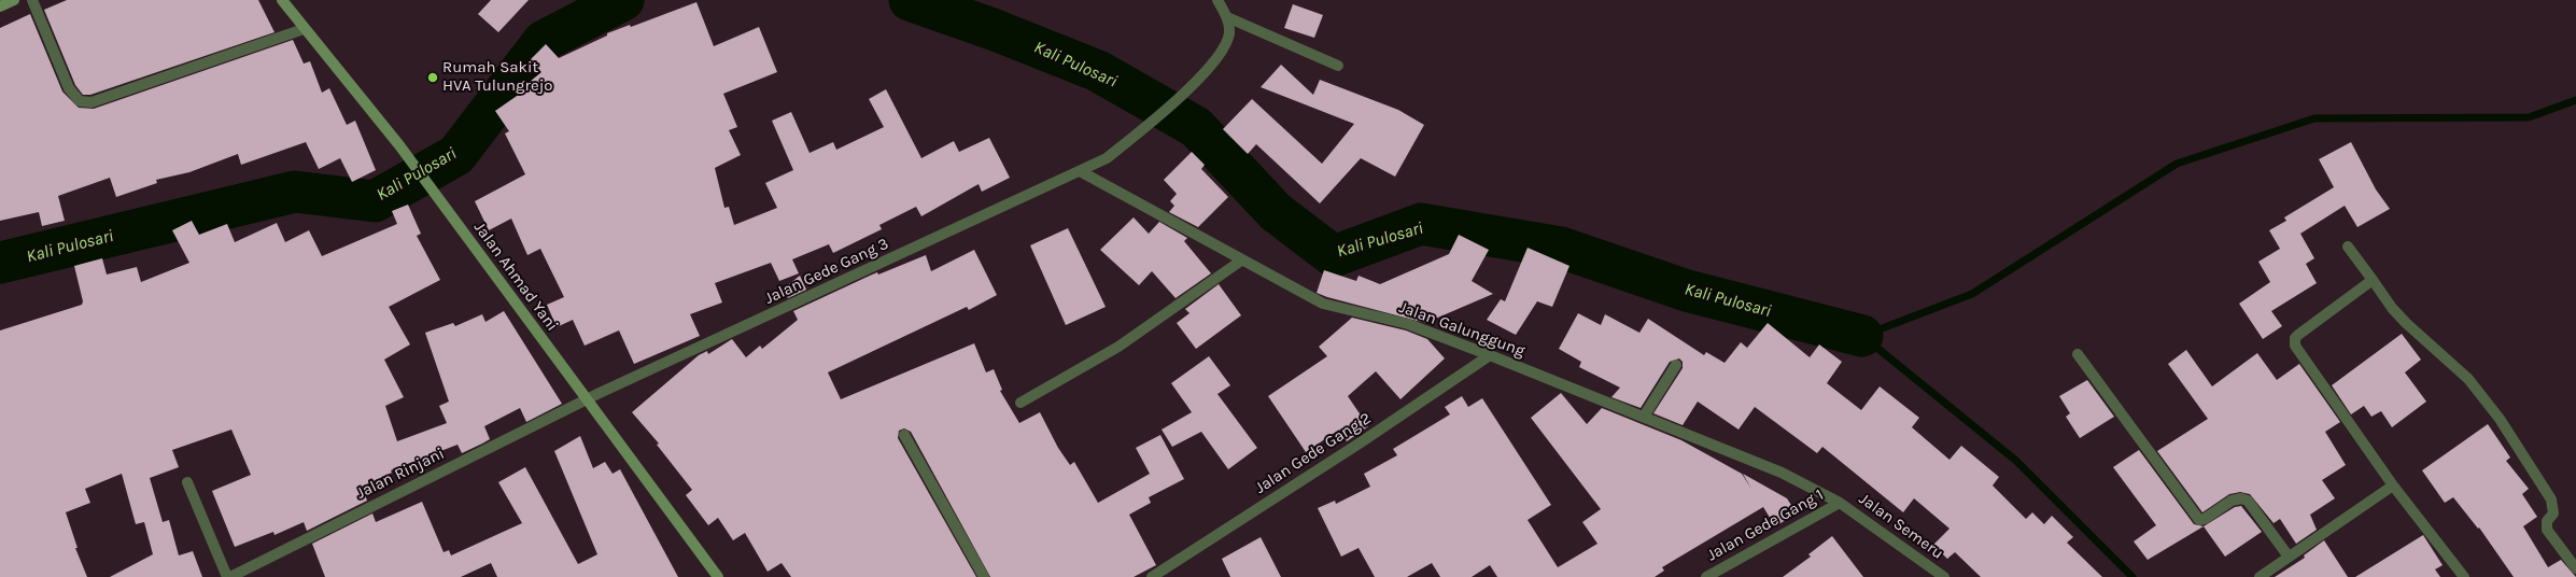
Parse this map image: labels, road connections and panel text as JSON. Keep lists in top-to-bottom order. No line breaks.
{"streets":{"main road":["Jalan Ahmad Yani"],"street":["Jalan Gede Gang 3","Jalan Galunggung","Jalan Gede Gang 2","Jalan Rinjani","Jalan Gede Gang 1","Jalan Semeru"]},"crossings":[["Jalan Gede Gang 3","Jalan Ahmad Yani"],["Jalan Gede Gang 3","Jalan Galunggung"],["Jalan Gede Gang 3","Jalan Rinjani"],["Jalan Ahmad Yani","Jalan Rinjani"],["Jalan Galunggung","Jalan Gede Gang 2"],["Jalan Galunggung","Jalan Gede Gang 1"],["Jalan Galunggung","Jalan Semeru"],["Jalan Gede Gang 1","Jalan Semeru"]],"water":["Kali Pulosari"],"places":["Rumah Sakit HVA Tulungrejo"]}
